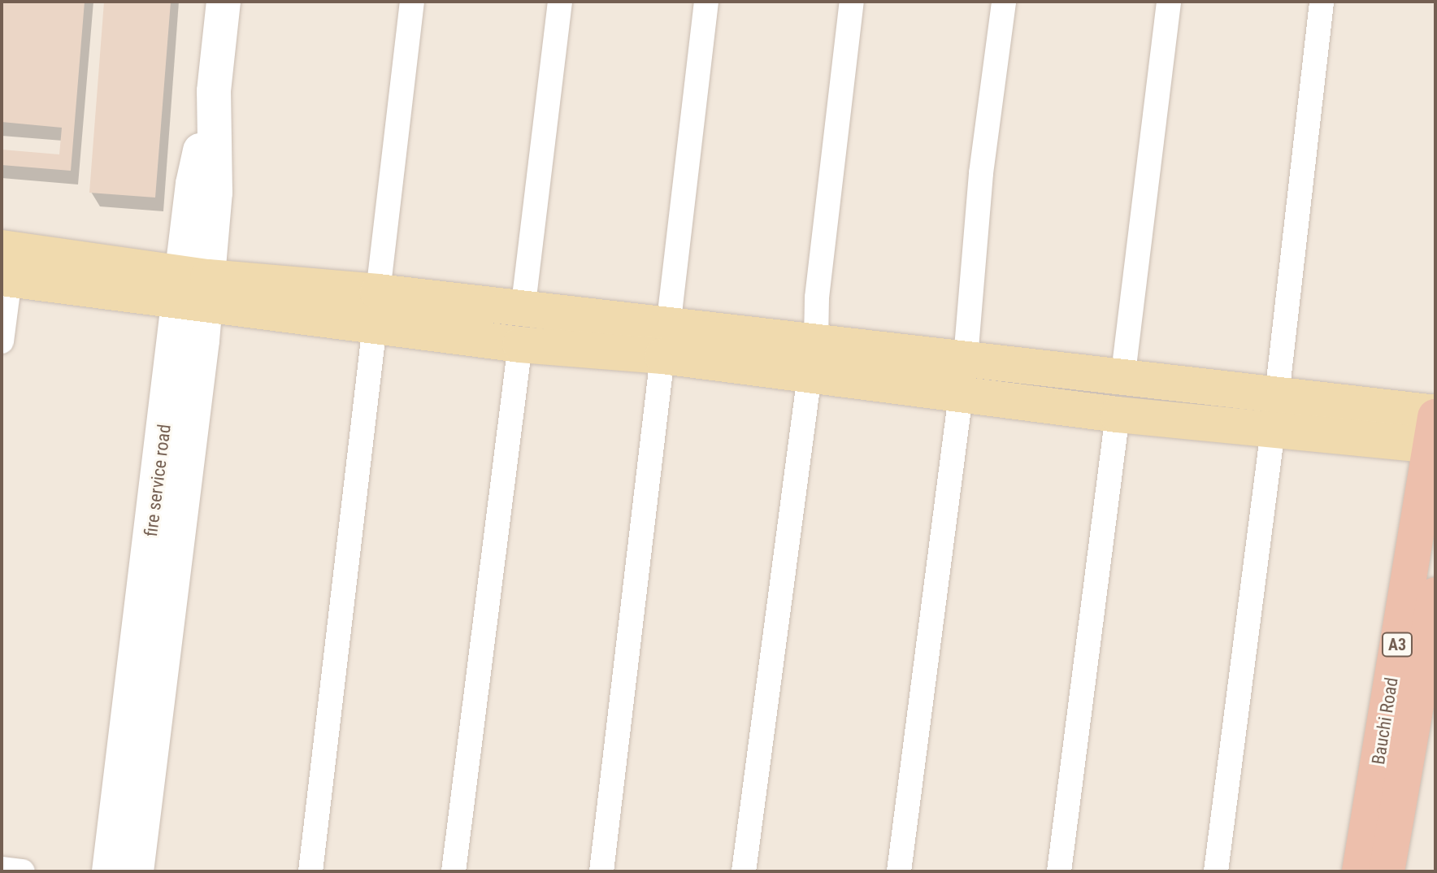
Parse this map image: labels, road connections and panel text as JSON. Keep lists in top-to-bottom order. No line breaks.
{"streets":{"highway":["A3","Bauchi Road"],"street":["fire service road"]}}
